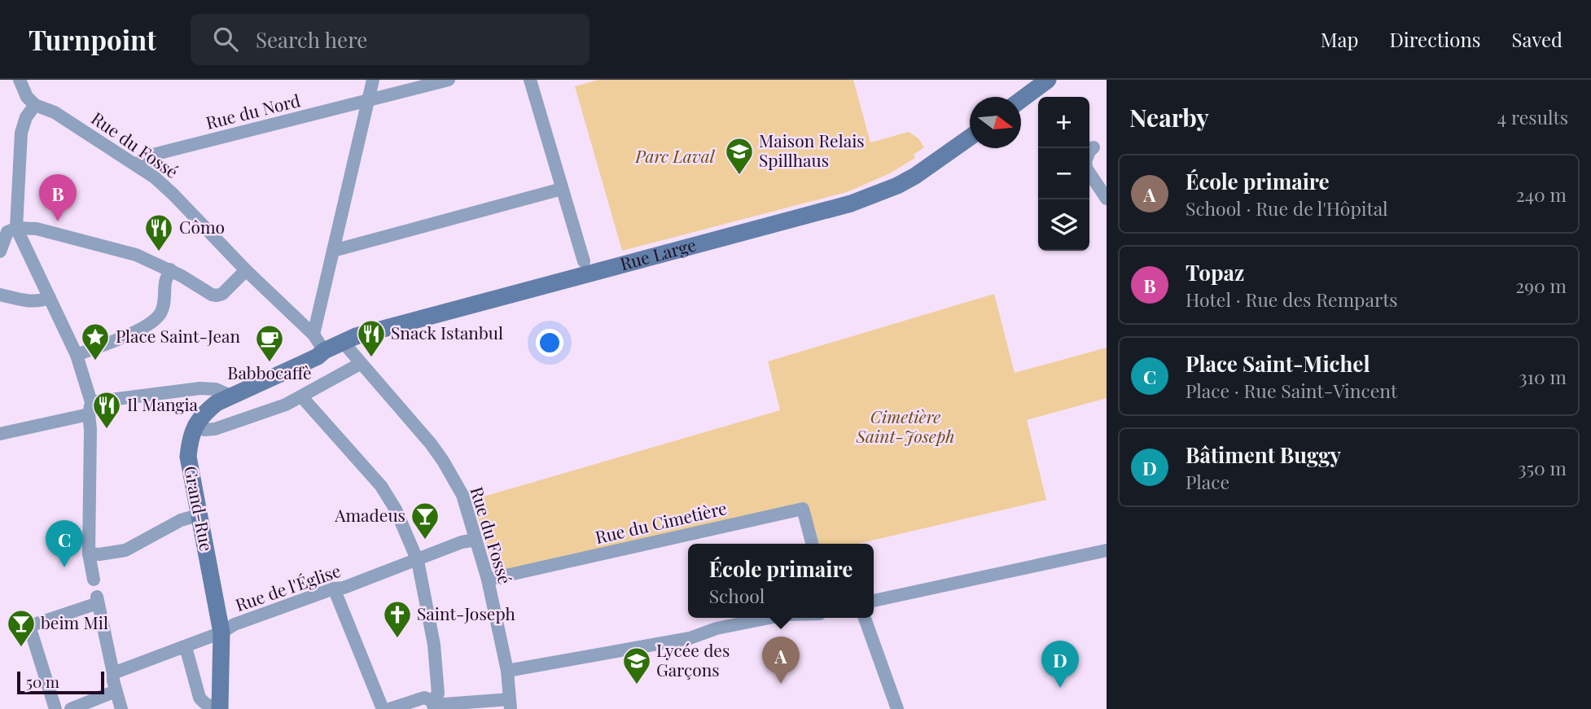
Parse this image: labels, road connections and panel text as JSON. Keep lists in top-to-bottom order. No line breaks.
{"streets":{"street":["Rue du Nord","Rue du Fossé","Rue Large","Grand-Rue","Rue du Cimetière","Rue de l'Église"]},"crossings":[["Rue du Nord","Rue du Fossé"],["Rue du Fossé","Rue Large"],["Rue du Fossé","Grand-Rue"],["Rue du Fossé","Rue du Cimetière"],["Rue du Fossé","Rue de l'Église"],["Rue Large","Grand-Rue"],["Grand-Rue","Rue de l'Église"]],"parks":["Parc Laval","Cimetière Saint-Joseph"],"places":{"school or university":["Maison Relais Spillhaus","Lycée des Garçons"],"restaurant":["Cômo","Snack Istanbul","Il Mangia"],"place":["Place Saint-Jean"],"cafe":["Babbocaffè"],"bar":["Amadeus","beim Mil"],"church":["Saint-Joseph"]},"scale_bar":"50 m","north":"right","page":{"header":"Turnpoint","search":"Search here","nav":["Map","Directions","Saved"],"heading":["Nearby","4 results"],"map_buttons":["+","−"],"list":[{"mark":"A","name":"École primaire","note":"School · Rue de l'Hôpital","value":"240 m"},{"mark":"B","name":"Topaz","note":"Hotel · Rue des Remparts","value":"290 m"},{"mark":"C","name":"Place Saint-Michel","note":"Place · Rue Saint-Vincent","value":"310 m"},{"mark":"D","name":"Bâtiment Buggy","note":"Place","value":"350 m"}],"pins":["B","C","A","D"],"popup":["École primaire","School"],"scale":"50 m"}}
